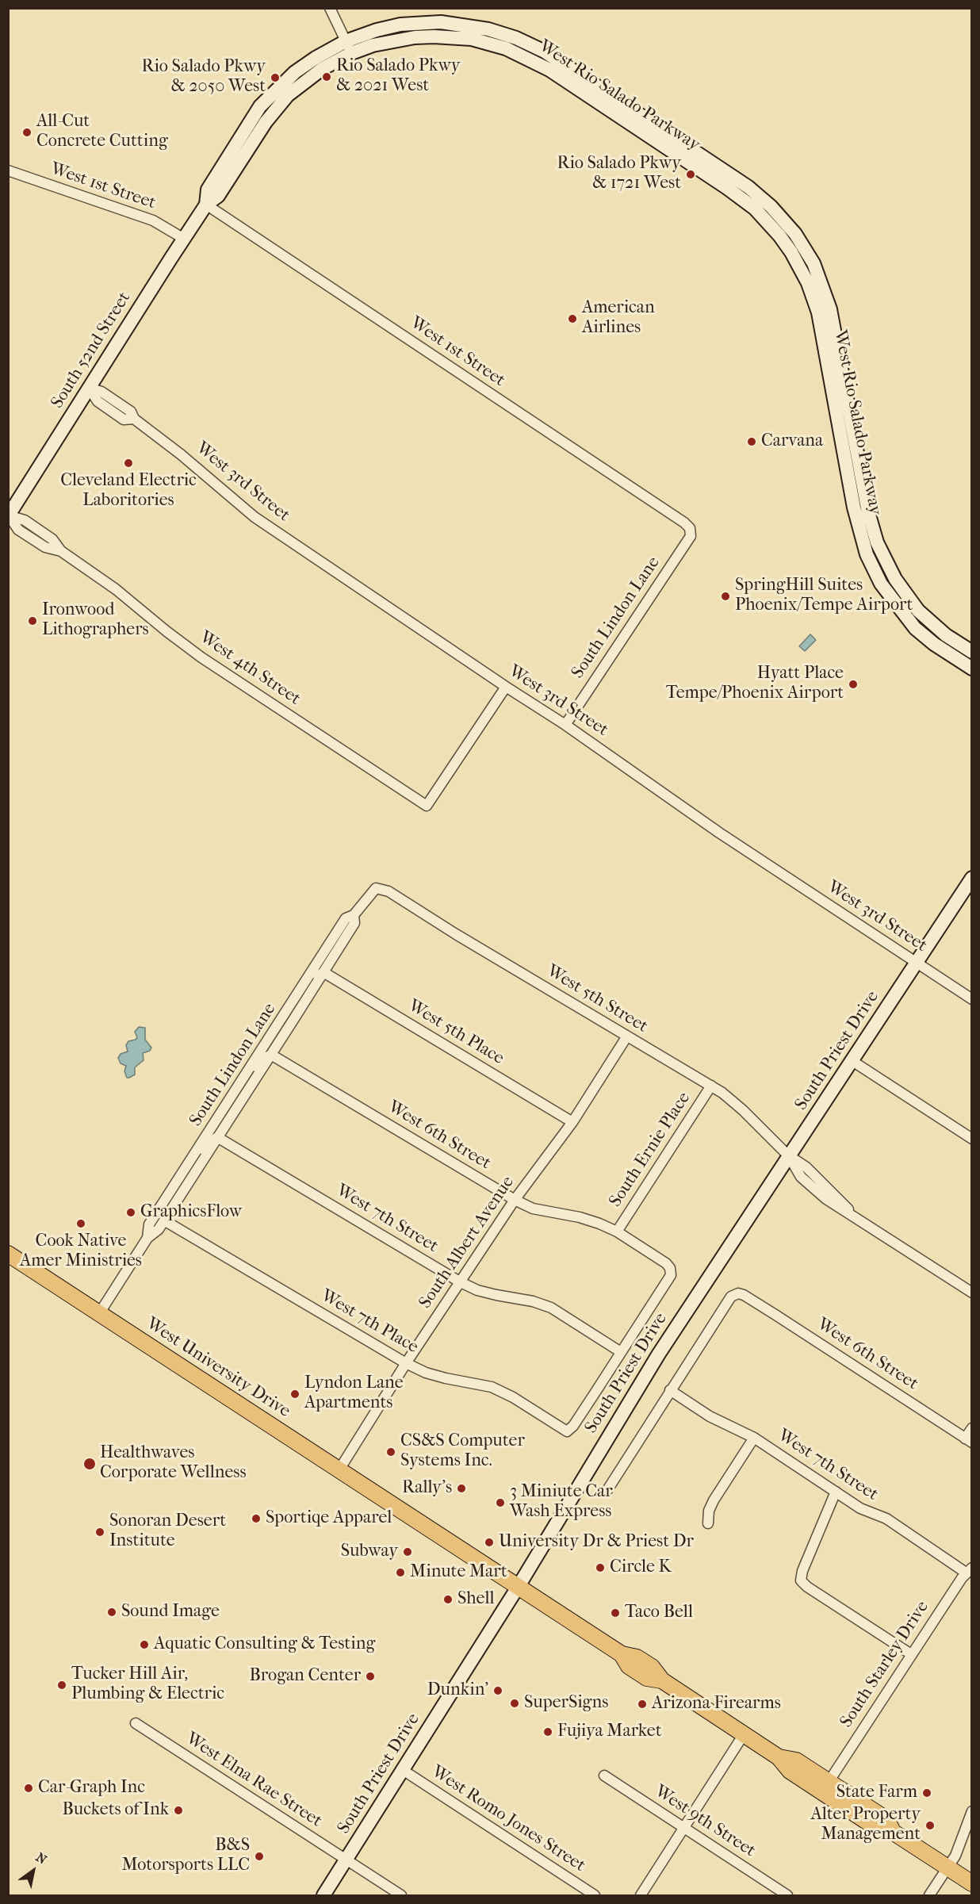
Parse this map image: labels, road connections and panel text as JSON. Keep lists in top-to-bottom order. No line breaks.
{"streets":{"main road":["West Rio Salado Parkway","South 52nd Street","South Priest Drive","West University Drive"],"street":["West 1st Street","West 3rd Street","South Lindon Lane","West 4th Street","West 5th Street","West 5th Place","West 6th Street","South Ernie Place","West 7th Street","South Albert Avenue","West 7th Place","South Starley Drive","West Elna Rae Street","West Romo Jones Street","West 9th Street"]},"crossings":[["West Rio Salado Parkway","West 1st Street"],["West Rio Salado Parkway","South 52nd Street"],["West 1st Street","South 52nd Street"],["West 1st Street","South Lindon Lane"],["South 52nd Street","West 3rd Street"],["South 52nd Street","West 4th Street"],["West 3rd Street","South Lindon Lane"],["West 3rd Street","West 4th Street"],["West 3rd Street","South Priest Drive"],["South Lindon Lane","West 5th Street"],["South Lindon Lane","West 5th Place"],["South Lindon Lane","West 6th Street"],["South Lindon Lane","West 7th Street"],["South Lindon Lane","West 7th Place"],["South Lindon Lane","West University Drive"],["West 5th Street","South Priest Drive"],["West 5th Street","South Ernie Place"],["West 5th Street","South Albert Avenue"],["West 5th Place","South Albert Avenue"],["South Priest Drive","West 6th Street"],["South Priest Drive","West 7th Street"],["South Priest Drive","West 7th Place"],["South Priest Drive","West University Drive"],["South Priest Drive","West Elna Rae Street"],["South Priest Drive","West Romo Jones Street"],["West 6th Street","South Ernie Place"],["West 6th Street","West 7th Street"],["West 6th Street","South Albert Avenue"],["West 7th Street","South Albert Avenue"],["West 7th Street","South Starley Drive"],["South Albert Avenue","West 7th Place"],["South Albert Avenue","West University Drive"],["West University Drive","South Starley Drive"]],"places":["Rio Salado Pkwy & 2021 West","Rio Salado Pkwy & 2050 West","All-Cut Concrete Cutting","Rio Salado Pkwy & 1721 West","American Airlines","Carvana","Cleveland Electric Laboritories","SpringHill Suites Phoenix/Tempe Airport","Ironwood Lithographers","Hyatt Place Tempe/Phoenix Airport","GraphicsFlow","Cook Native Amer Ministries","Lyndon Lane Apartments","CS&S Computer Systems Inc.","Healthwaves Corporate Wellness","Rally's","3 Miniute Car Wash Express","Sportiqe Apparel","Sonoran Desert Institute","University Dr & Priest Dr","Subway","Circle K","Minute Mart","Shell","Sound Image","Taco Bell","Aquatic Consulting & Testing","Brogan Center","Tucker Hill Air, Plumbing & Electric","Dunkin'","SuperSigns","Arizona Firearms","Fujiya Market","Car-Graph Inc","State Farm","Buckets of Ink","Alter Property Management","B&S Motorsports LLC"],"north":"top right"}
